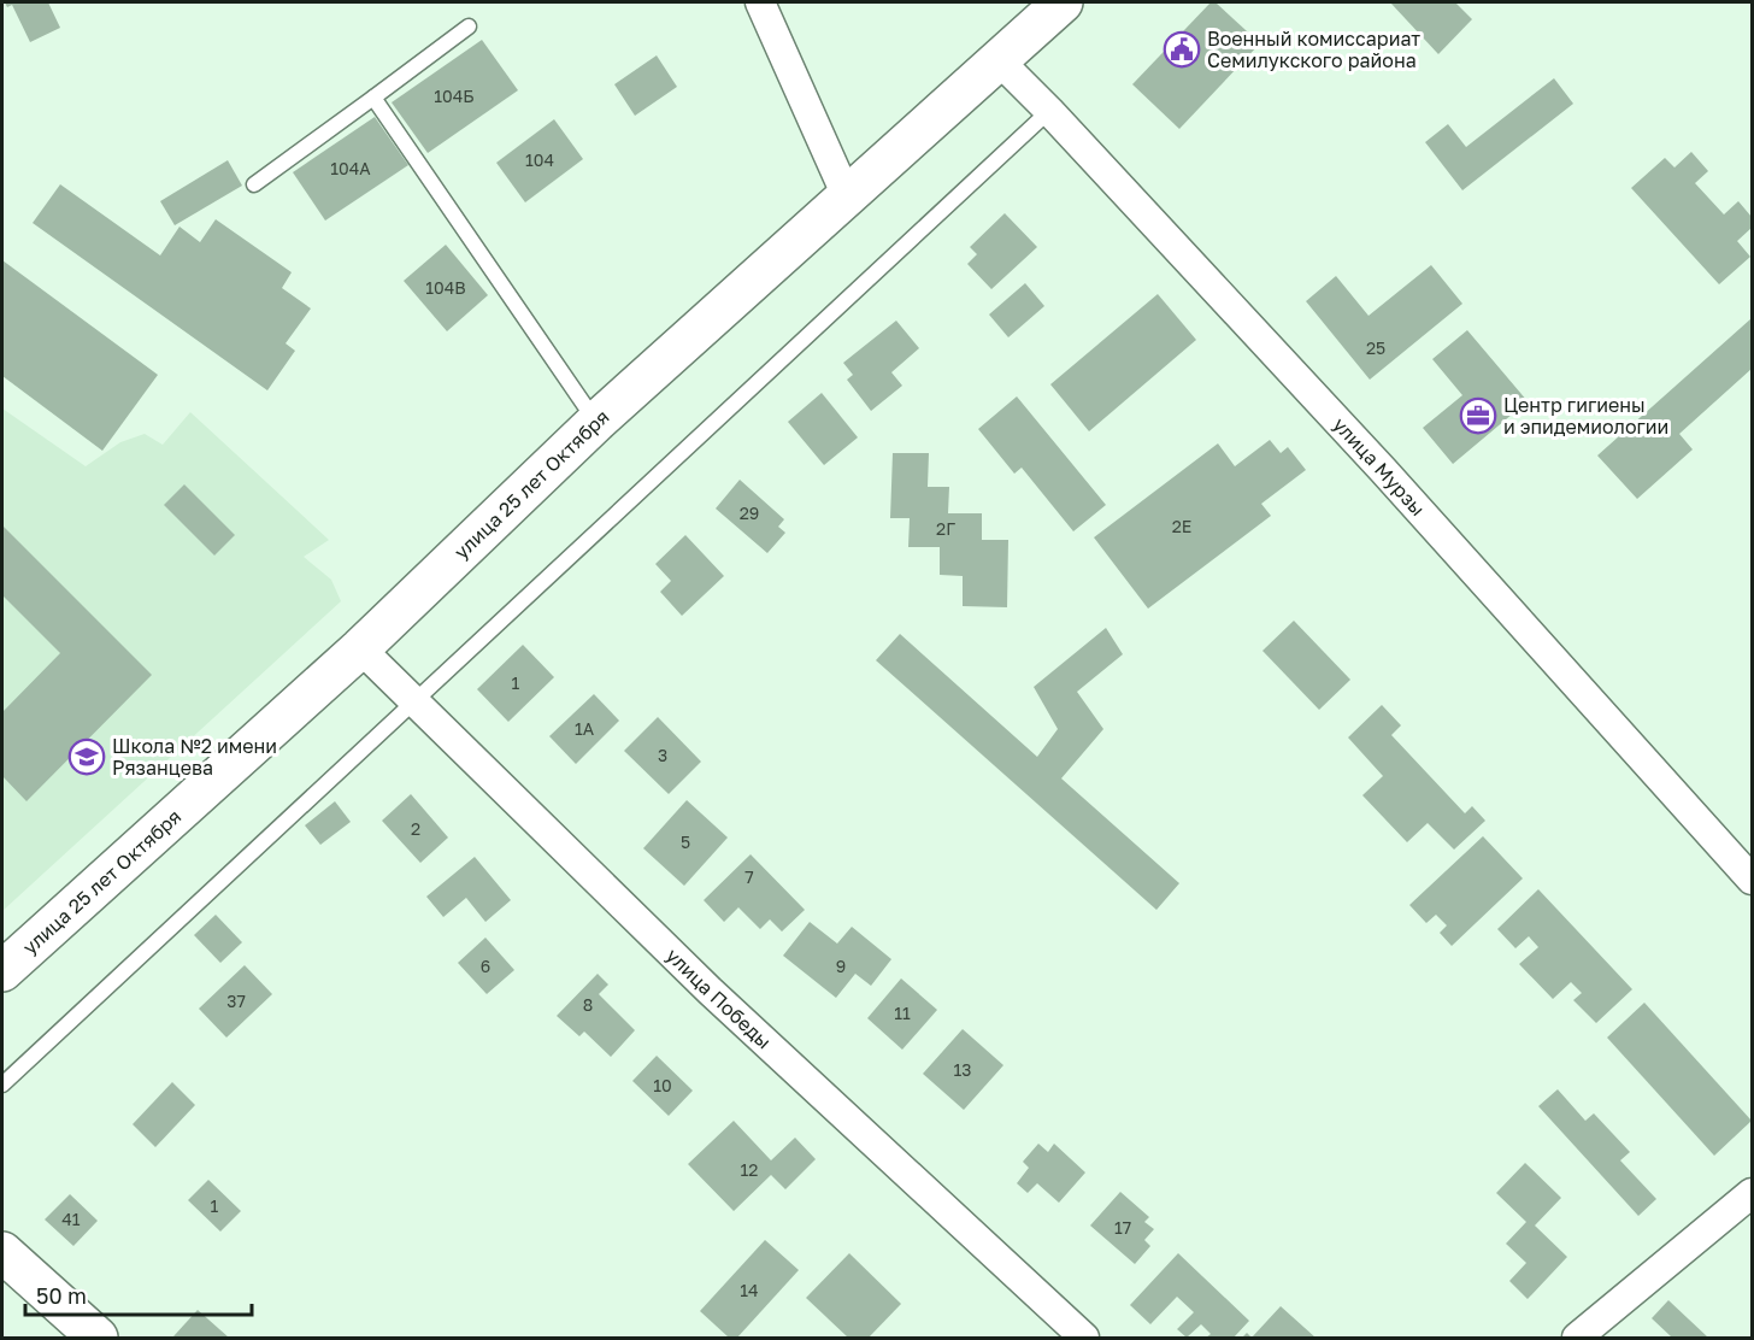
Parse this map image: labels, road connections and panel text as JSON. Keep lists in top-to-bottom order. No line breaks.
{"streets":{"street":["улица Мурзы","улица 25 лет Октября","улица Победы"]},"crossings":[["улица Мурзы","улица 25 лет Октября"],["улица 25 лет Октября","улица Победы"]],"places":{"public building":["Военный комиссариат Семилукского района"],"office":["Центр гигиены и эпидемиологии"],"school or university":["Школа №2 имени Рязанцева"]},"house_numbers":["104Б","104","104А","104В","25","29","2Е","2Г","1","1А","3","2","5","7","6","9","37","8","11","13","10","12","1","41","17","14"],"scale_bar":"50 m"}
